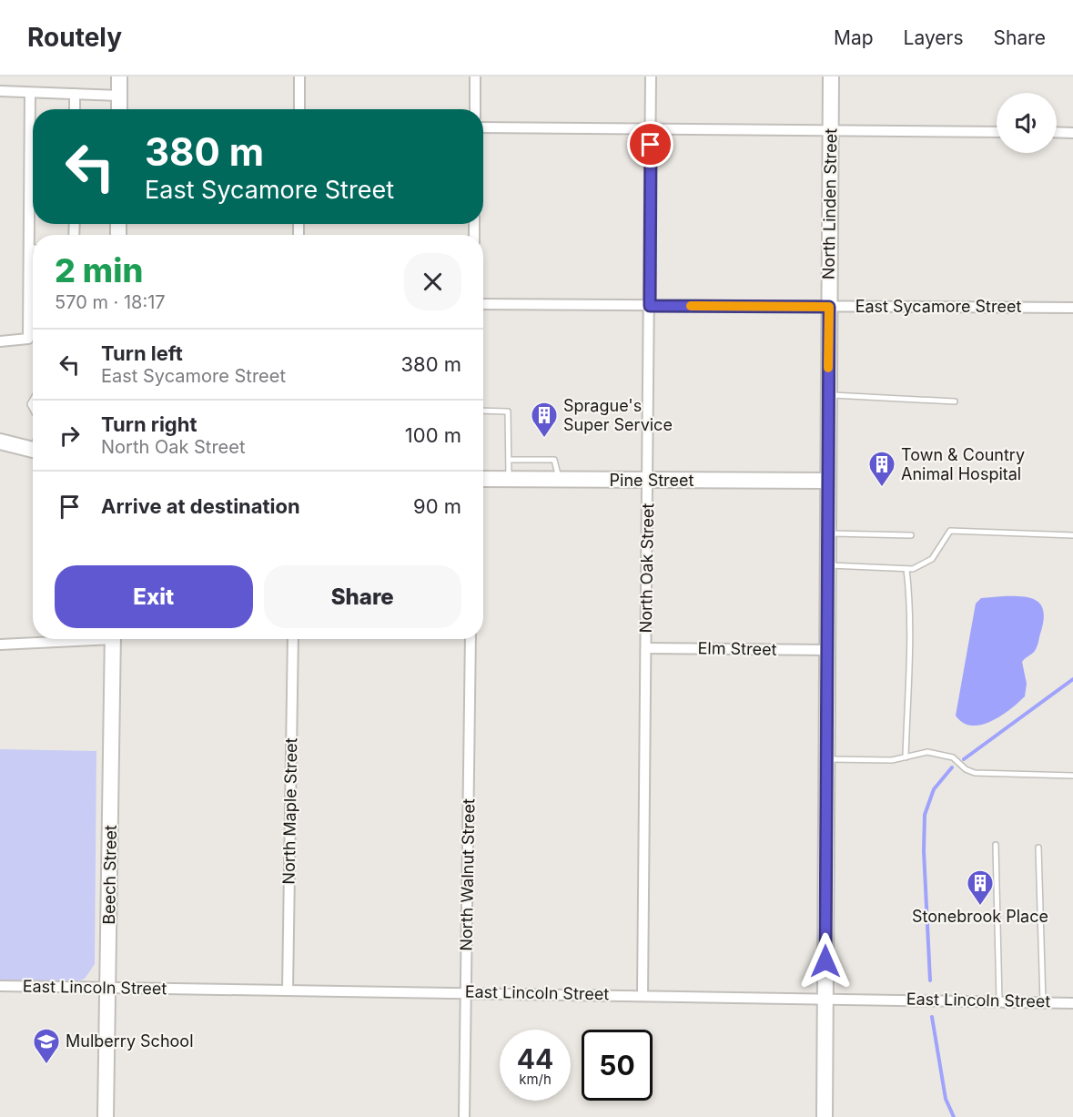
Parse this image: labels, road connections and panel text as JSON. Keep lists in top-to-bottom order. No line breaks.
{"streets":{"main road":["North Linden Street","Pine Street","Beech Street"],"street":["East Sycamore Street","North Oak Street","Elm Street","North Maple Street","North Walnut Street","East Lincoln Street"]},"crossings":[["North Linden Street","East Sycamore Street"],["North Linden Street","Pine Street"],["North Linden Street","Elm Street"],["North Linden Street","East Lincoln Street"],["East Sycamore Street","North Oak Street"],["Pine Street","North Oak Street"],["North Oak Street","Elm Street"],["North Oak Street","East Lincoln Street"],["North Maple Street","East Lincoln Street"],["Beech Street","East Lincoln Street"],["North Walnut Street","East Lincoln Street"]],"places":{"building":["Sprague's Super Service","Town & Country Animal Hospital","Stonebrook Place"],"school or university":["Mulberry School"]},"page":{"header":"Routely","nav":["Map","Layers","Share"],"turn":["380 m","East Sycamore Street"],"heading":["2 min","570 m · 18:17"],"list":[{"name":"Turn left","note":"East Sycamore Street","value":"380 m"},{"name":"Turn right","note":"North Oak Street","value":"100 m"},{"name":"Arrive at destination","value":"90 m"}],"buttons":["Exit","Share"],"speed":"44 km/h","limit":"50"}}
